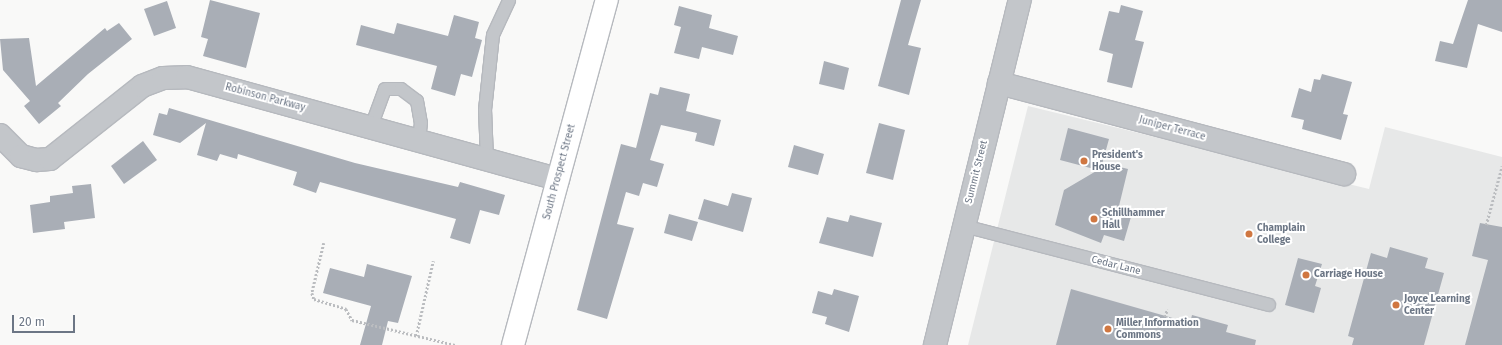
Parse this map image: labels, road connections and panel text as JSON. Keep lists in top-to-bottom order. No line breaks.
{"streets":{"street":["Robinson Parkway","Juniper Terrace","South Prospect Street","Summit Street"],"lane":["Cedar Lane"]},"crossings":[["Robinson Parkway","South Prospect Street"],["Juniper Terrace","Summit Street"],["Summit Street","Cedar Lane"]],"places":["President's House","Schillhammer Hall","Champlain College","Carriage House","Joyce Learning Center","Miller Information Commons"],"scale_bar":"20 m"}
